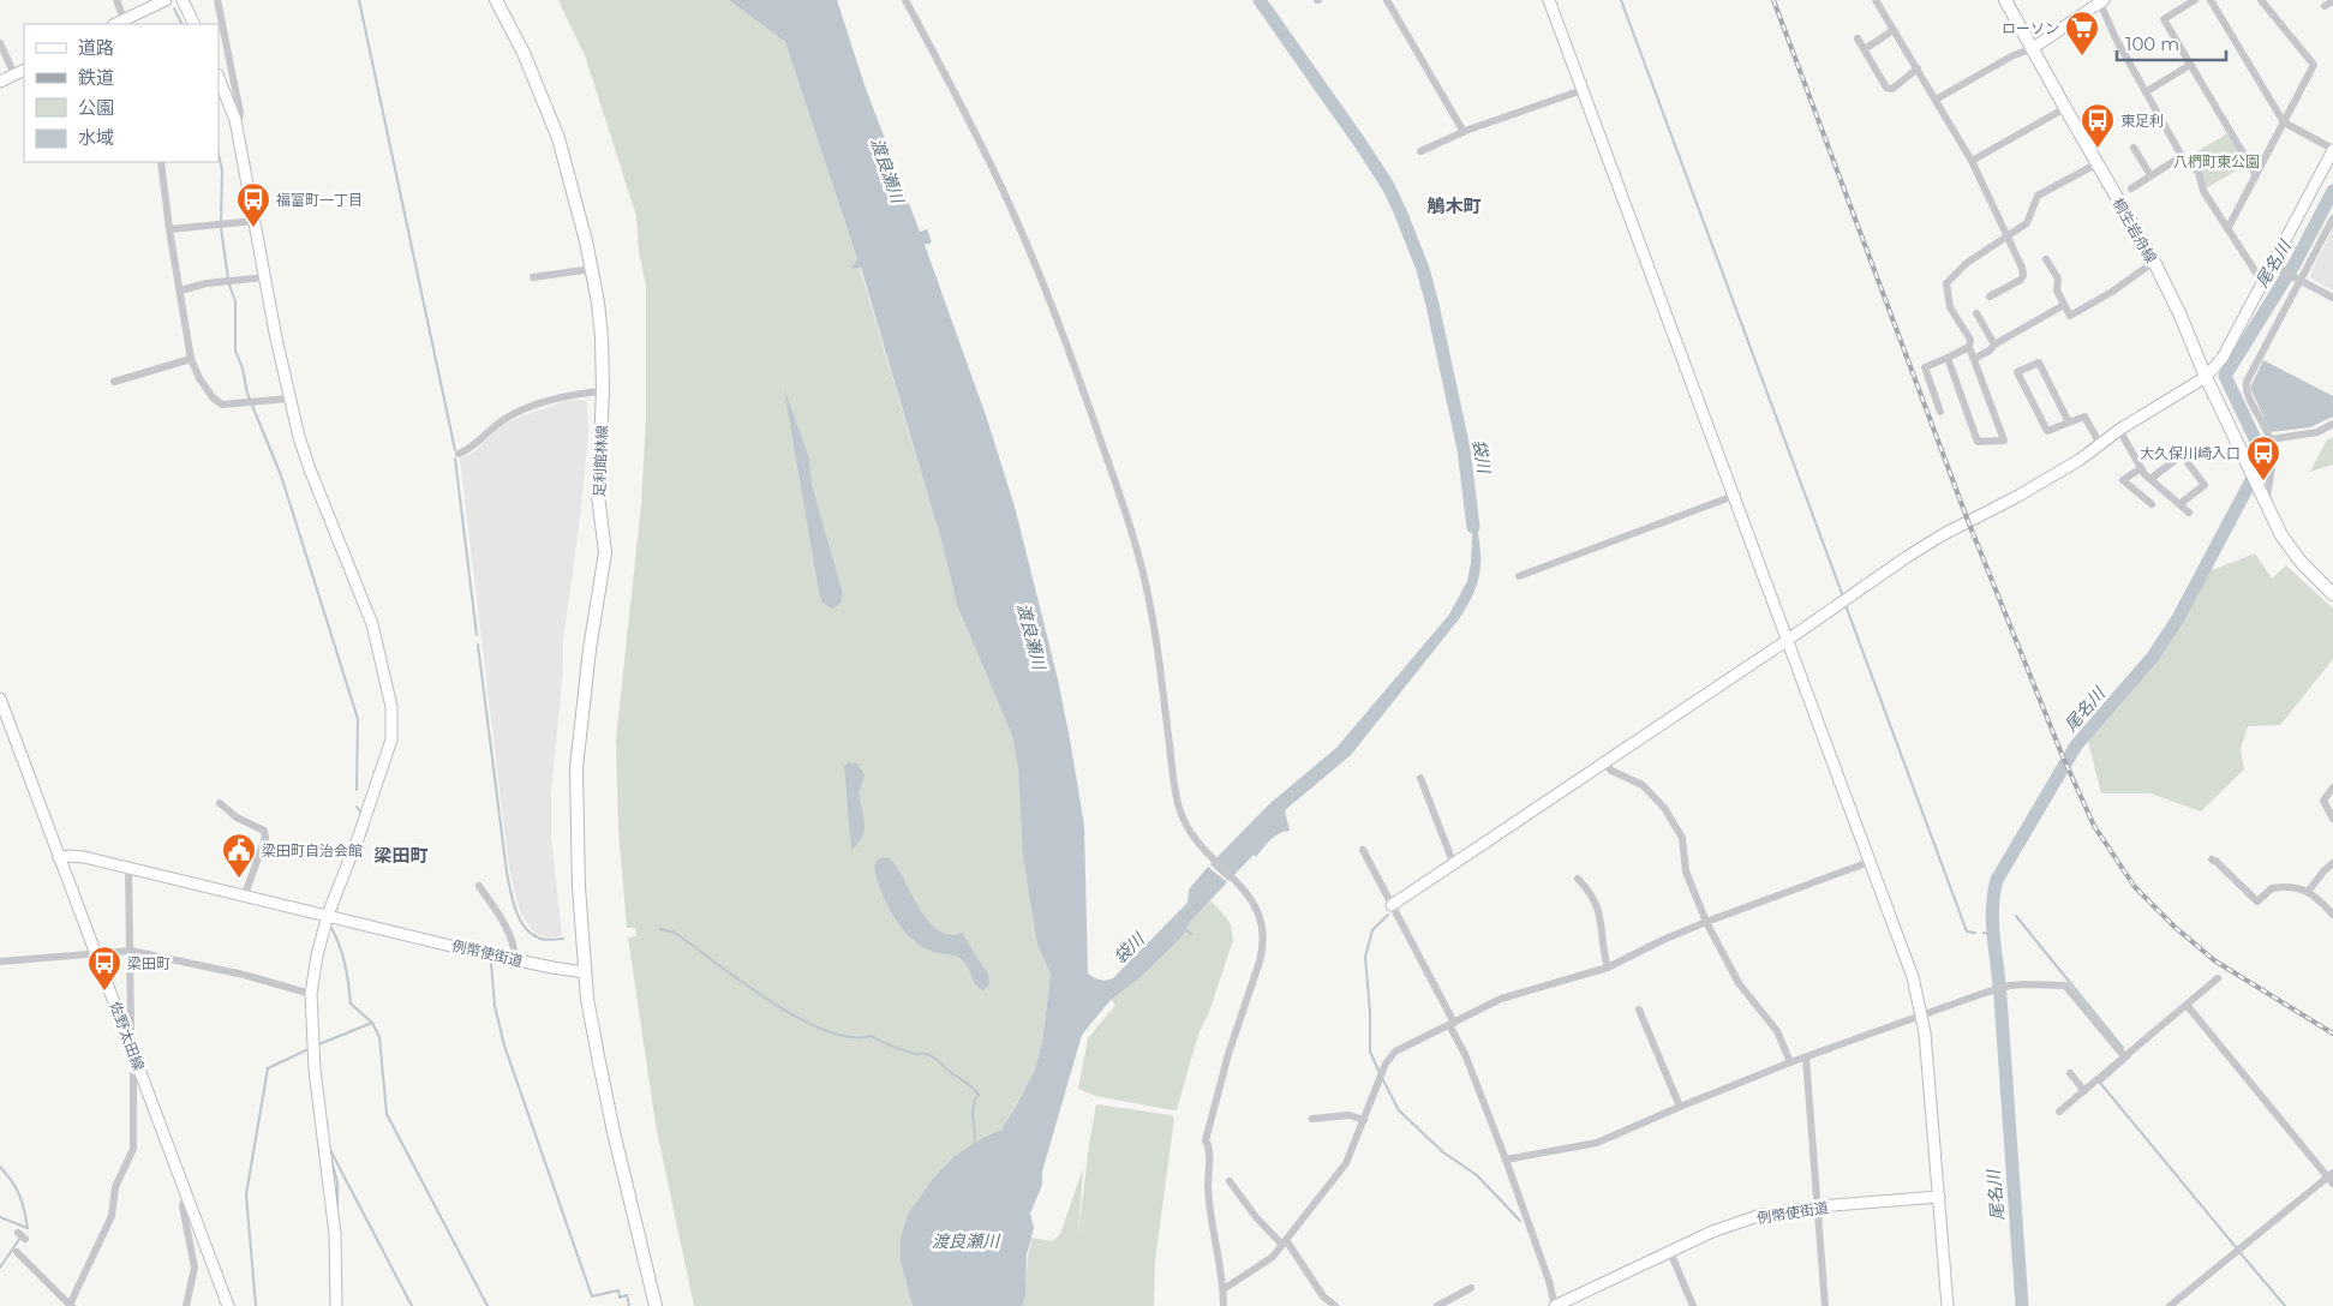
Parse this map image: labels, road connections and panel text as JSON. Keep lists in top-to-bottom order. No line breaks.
{"streets":{"main road":["桐生岩舟線","足利館林線"],"street":["例幣使街道","佐野太田線"]},"crossings":[["足利館林線","例幣使街道"],["例幣使街道","佐野太田線"]],"districts":["鵤木町","梁田町"],"water":["渡良瀬川","尾名川","袋川"],"parks":["八椚町東公園"],"places":{"supermarket":["ローソン"],"bus stop":["東足利","福富町一丁目","大久保川崎入口","梁田町"],"public building":["梁田町自治会館"]},"legend":["道路","鉄道","公園","水域"],"scale_bar":"100 m"}
